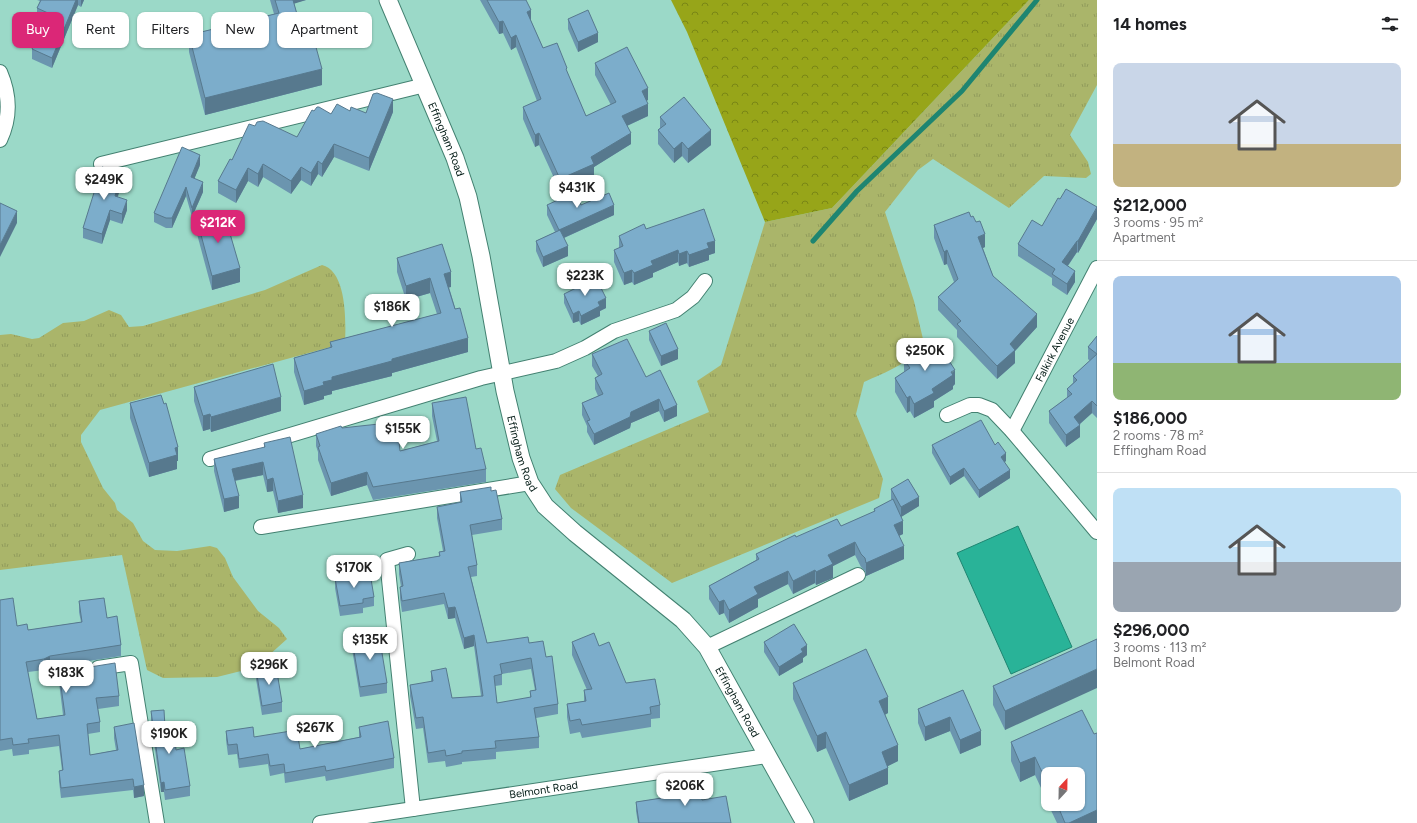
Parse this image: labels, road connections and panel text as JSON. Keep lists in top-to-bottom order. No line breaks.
{"streets":{"street":["Effingham Road","Falkirk Avenue","Belmont Road"]},"crossings":[["Effingham Road","Belmont Road"]],"north":"top","page":{"heading":"14 homes","chip":["Buy","Rent","Filters","New","Apartment"],"list":[{"name":"$212,000","note":"3 rooms · 95 m² · Apartment"},{"name":"$186,000","note":"2 rooms · 78 m² · Effingham Road"},{"name":"$296,000","note":"3 rooms · 113 m² · Belmont Road"}],"price":["$249K","$431K","$212K","$223K","$186K","$250K","$155K","$170K","$135K","$296K","$183K","$267K","$190K","$206K"]}}
